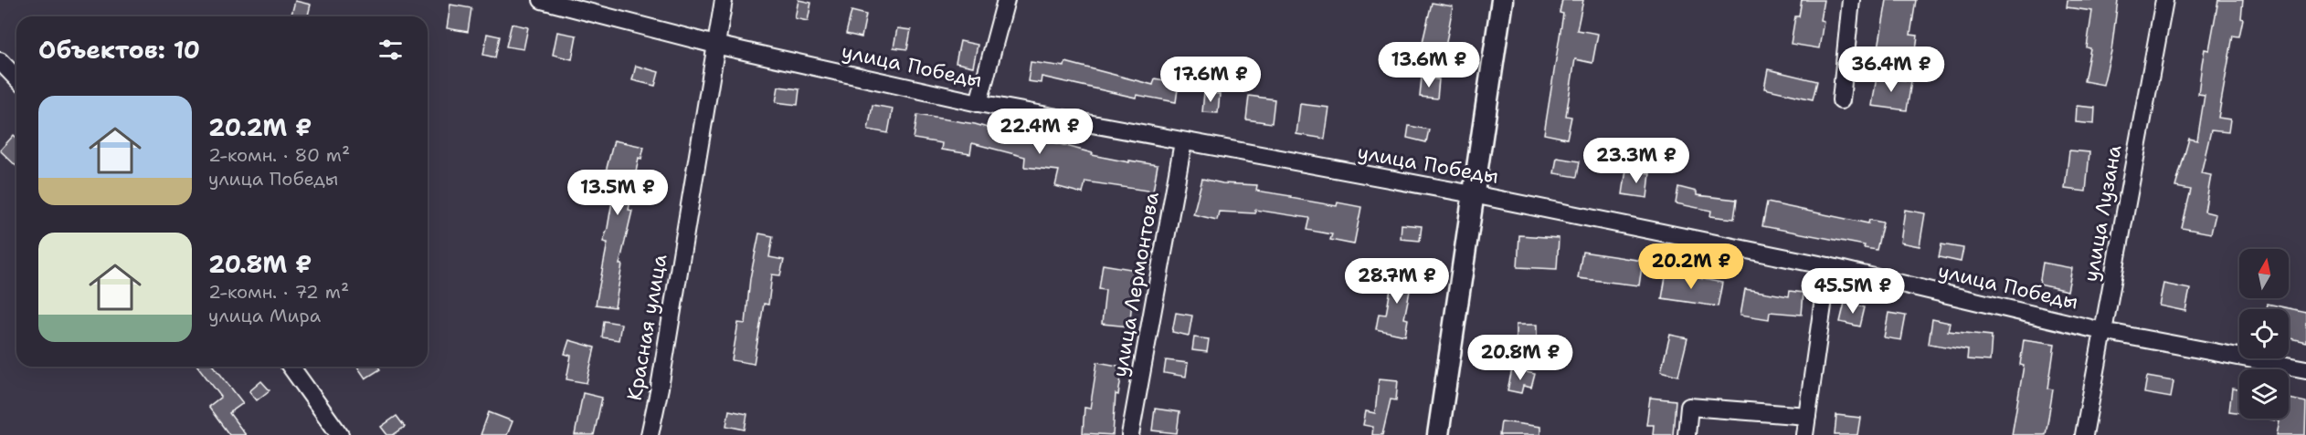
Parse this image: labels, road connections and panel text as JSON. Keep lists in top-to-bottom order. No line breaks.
{"streets":{"street":["улица Победы","улица Лузана","улица Лермонтова","Красная улица"]},"crossings":[["улица Победы","улица Лузана"],["улица Победы","улица Лермонтова"],["улица Победы","Красная улица"]],"north":"top","page":{"heading":"Объектов: 10","price":["13.6M ₽","36.4M ₽","17.6M ₽","22.4M ₽","23.3M ₽","13.5M ₽","20.2M ₽","28.7M ₽","45.5M ₽","20.8M ₽"],"list":[{"name":"20.2M ₽","note":"2-комн. · 80 m² · улица Победы"},{"name":"20.8M ₽","note":"2-комн. · 72 m² · улица Мира"}]}}
